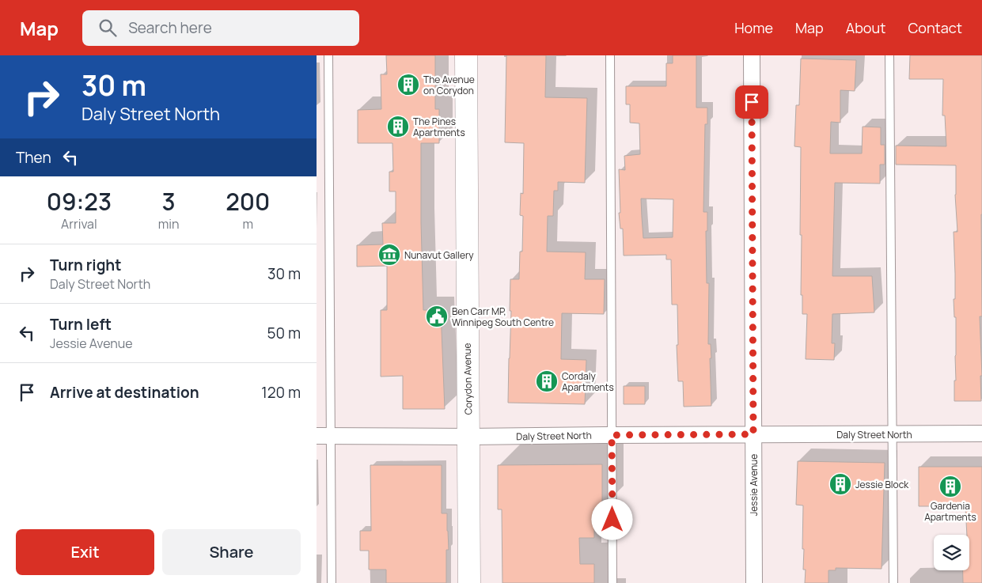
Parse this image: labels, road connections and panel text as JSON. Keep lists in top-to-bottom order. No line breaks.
{"streets":{"main road":["Corydon Avenue"],"street":["Daly Street North","Jessie Avenue"]},"crossings":[["Corydon Avenue","Daly Street North"],["Daly Street North","Jessie Avenue"]],"places":{"building":["The Avenue on Corydon","The Pines Apartments","Cordaly Apartments","Jessie Block","Gardenia Apartments"],"museum":["Nunavut Gallery"],"public building":["Ben Carr MP, Winnipeg South Centre"]},"page":{"header":"Map","search":"Search here","nav":["Home","Map","About","Contact"],"turn":["30 m","Daly Street North"],"then":"Then","eta":["09:23","Arrival","3","min","200","m"],"list":[{"name":"Turn right","note":"Daly Street North","value":"30 m"},{"name":"Turn left","note":"Jessie Avenue","value":"50 m"},{"name":"Arrive at destination","value":"120 m"}],"buttons":["Exit","Share"]}}
